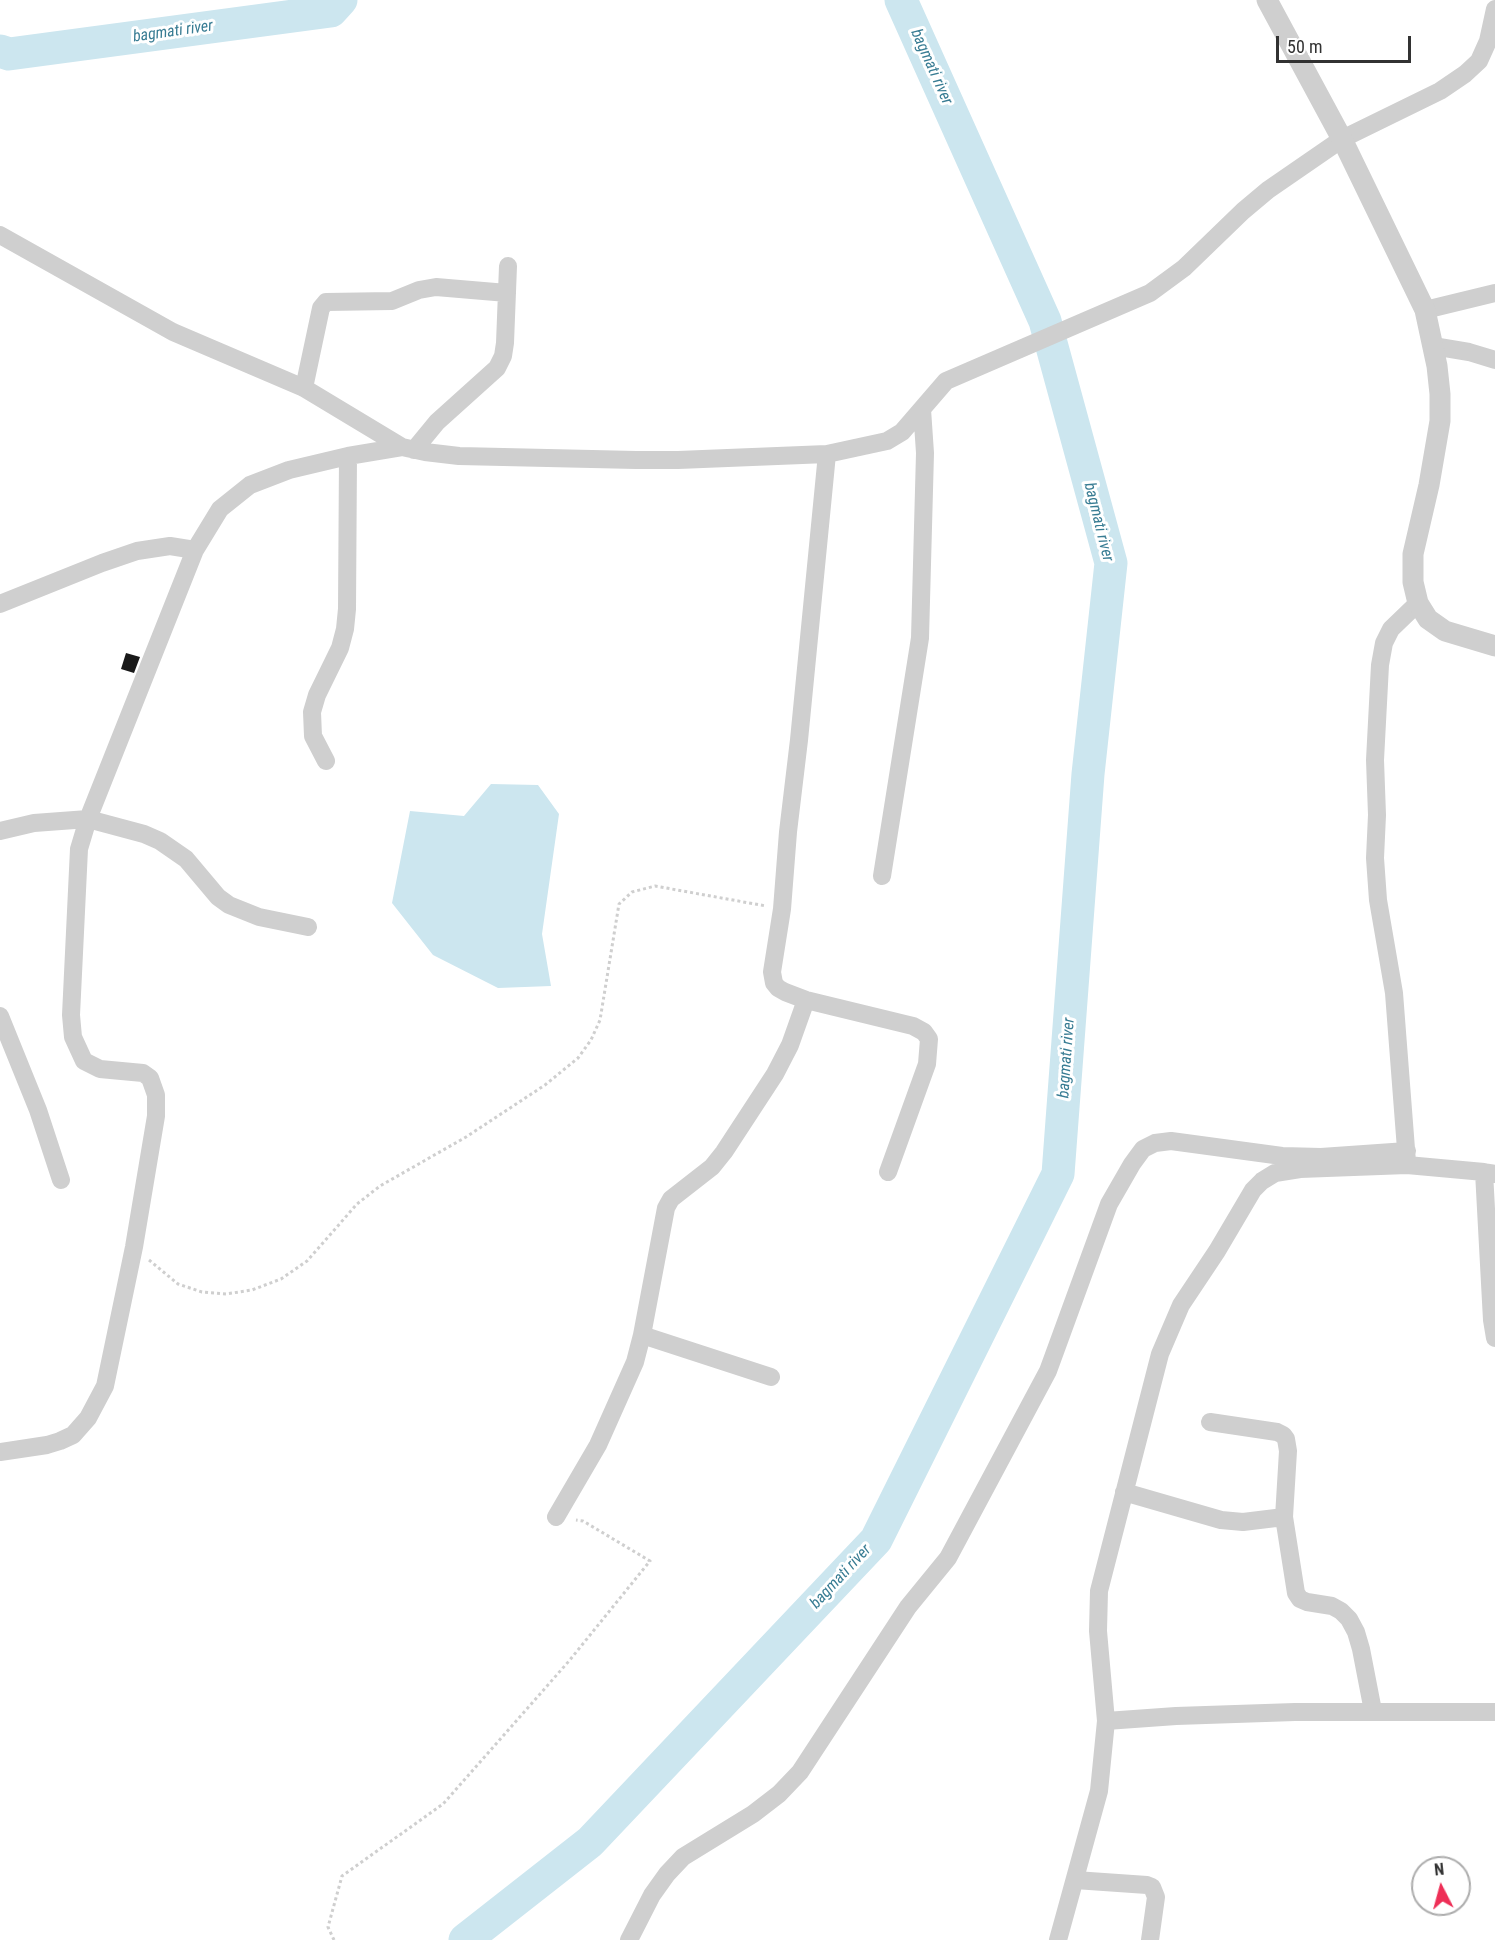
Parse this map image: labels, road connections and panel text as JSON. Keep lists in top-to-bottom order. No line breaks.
{"water":["bagmati river"],"scale_bar":"50 m","north":"top"}
